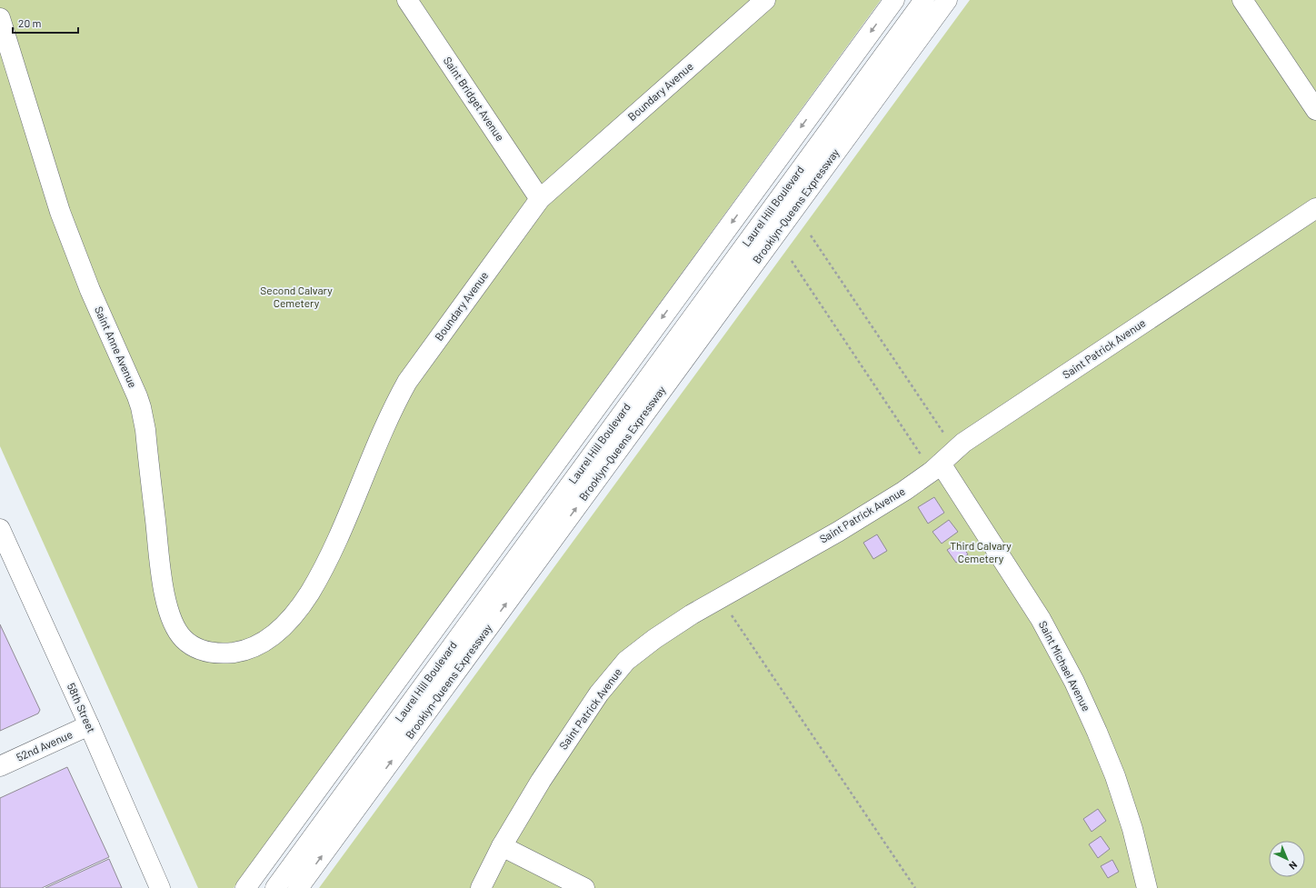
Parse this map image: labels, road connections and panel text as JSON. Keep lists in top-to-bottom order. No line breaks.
{"streets":{"main road":["Boundary Avenue","Saint Bridget Avenue","Laurel Hill Boulevard","Brooklyn-Queens Expressway","Saint Anne Avenue","Saint Patrick Avenue","Saint Michael Avenue","58th Street","52nd Avenue"]},"crossings":[["Boundary Avenue","Saint Bridget Avenue"],["Boundary Avenue","Saint Anne Avenue"],["Saint Patrick Avenue","Saint Michael Avenue"],["58th Street","52nd Avenue"]],"parks":["Second Calvary Cemetery","Third Calvary Cemetery"],"scale_bar":"20 m","north":"bottom right"}
